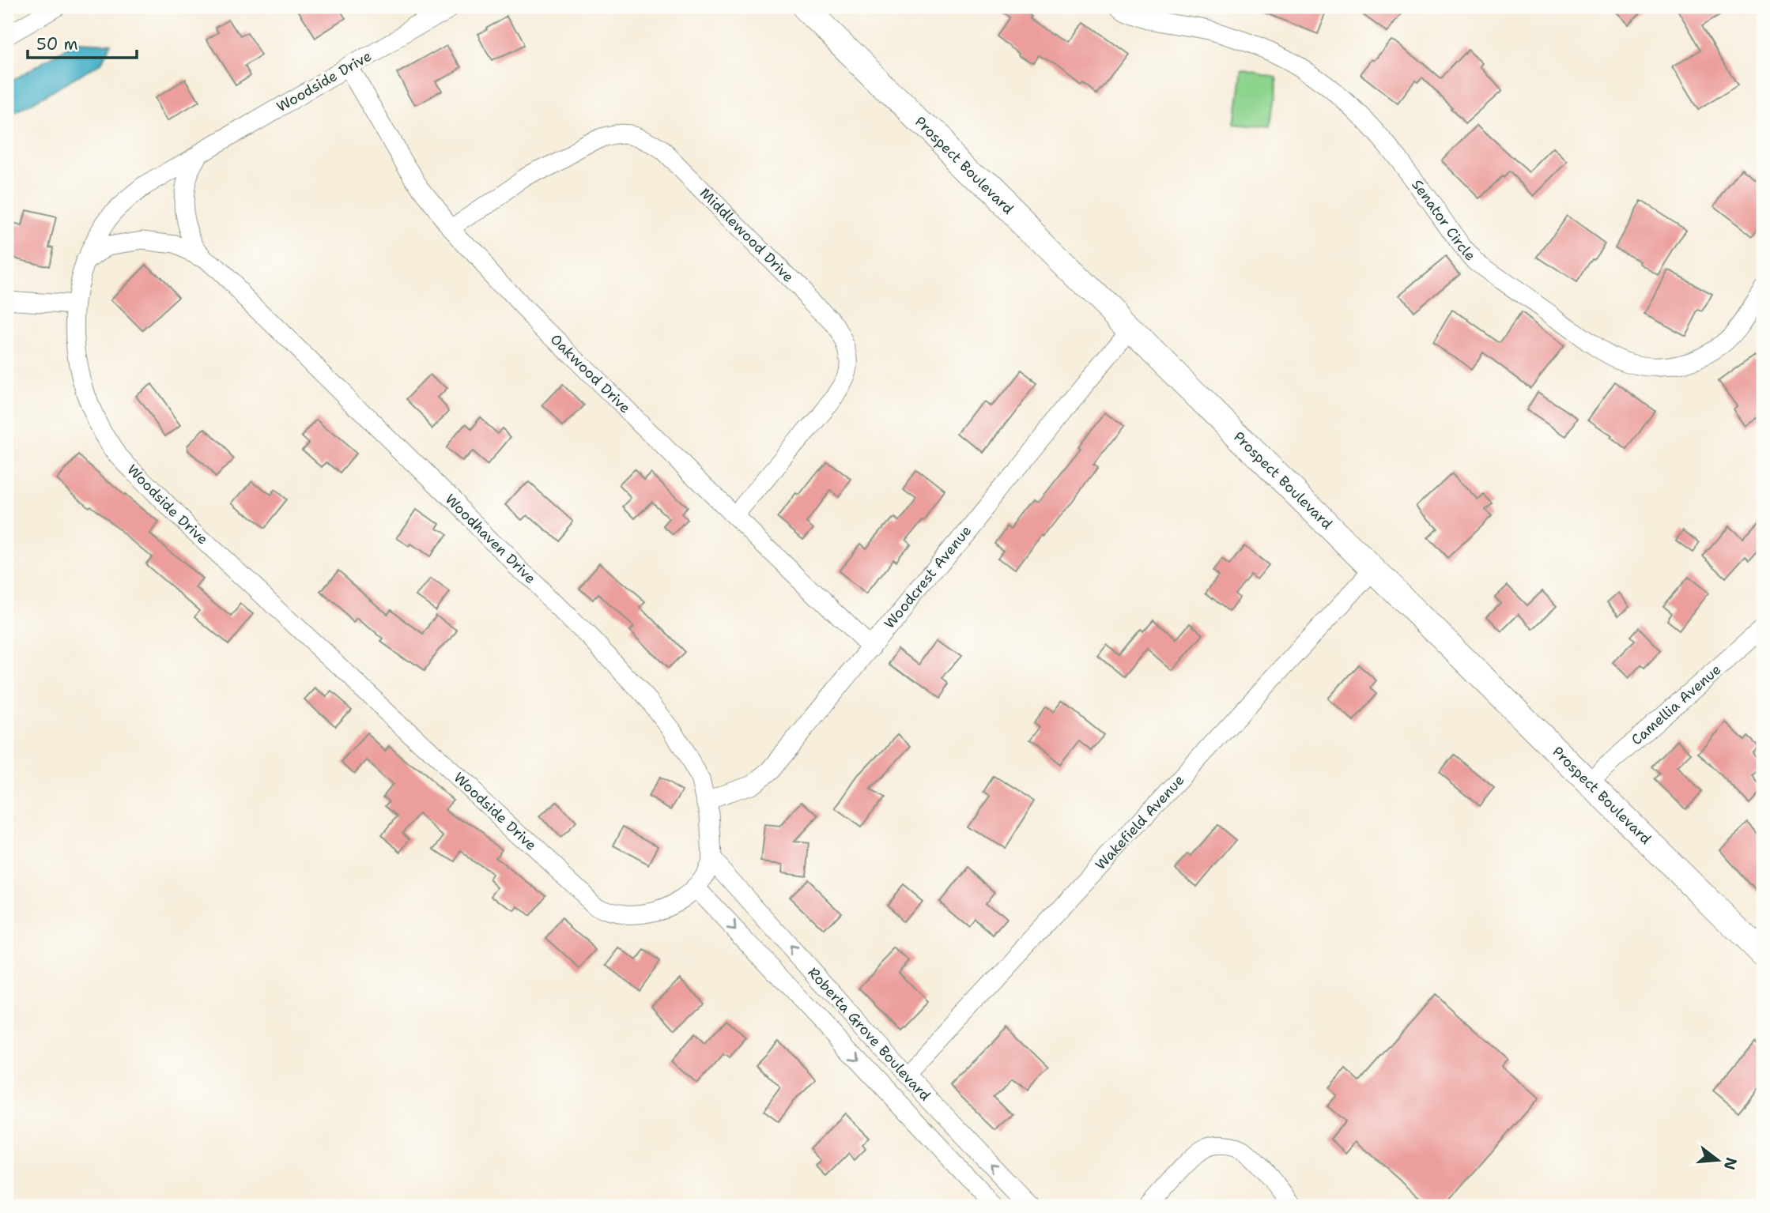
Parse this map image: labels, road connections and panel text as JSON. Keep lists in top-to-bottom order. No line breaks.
{"streets":{"main road":["Prospect Boulevard"],"street":["Woodside Drive","Senator Circle","Middlewood Drive","Oakwood Drive","Woodhaven Drive","Woodcrest Avenue","Camellia Avenue","Wakefield Avenue","Roberta Grove Boulevard"]},"crossings":[["Woodside Drive","Oakwood Drive"],["Woodside Drive","Woodhaven Drive"],["Woodside Drive","Roberta Grove Boulevard"],["Prospect Boulevard","Woodcrest Avenue"],["Prospect Boulevard","Camellia Avenue"],["Prospect Boulevard","Wakefield Avenue"],["Middlewood Drive","Oakwood Drive"],["Oakwood Drive","Woodcrest Avenue"],["Woodhaven Drive","Woodcrest Avenue"],["Woodhaven Drive","Roberta Grove Boulevard"],["Wakefield Avenue","Roberta Grove Boulevard"]],"scale_bar":"50 m","north":"right"}
